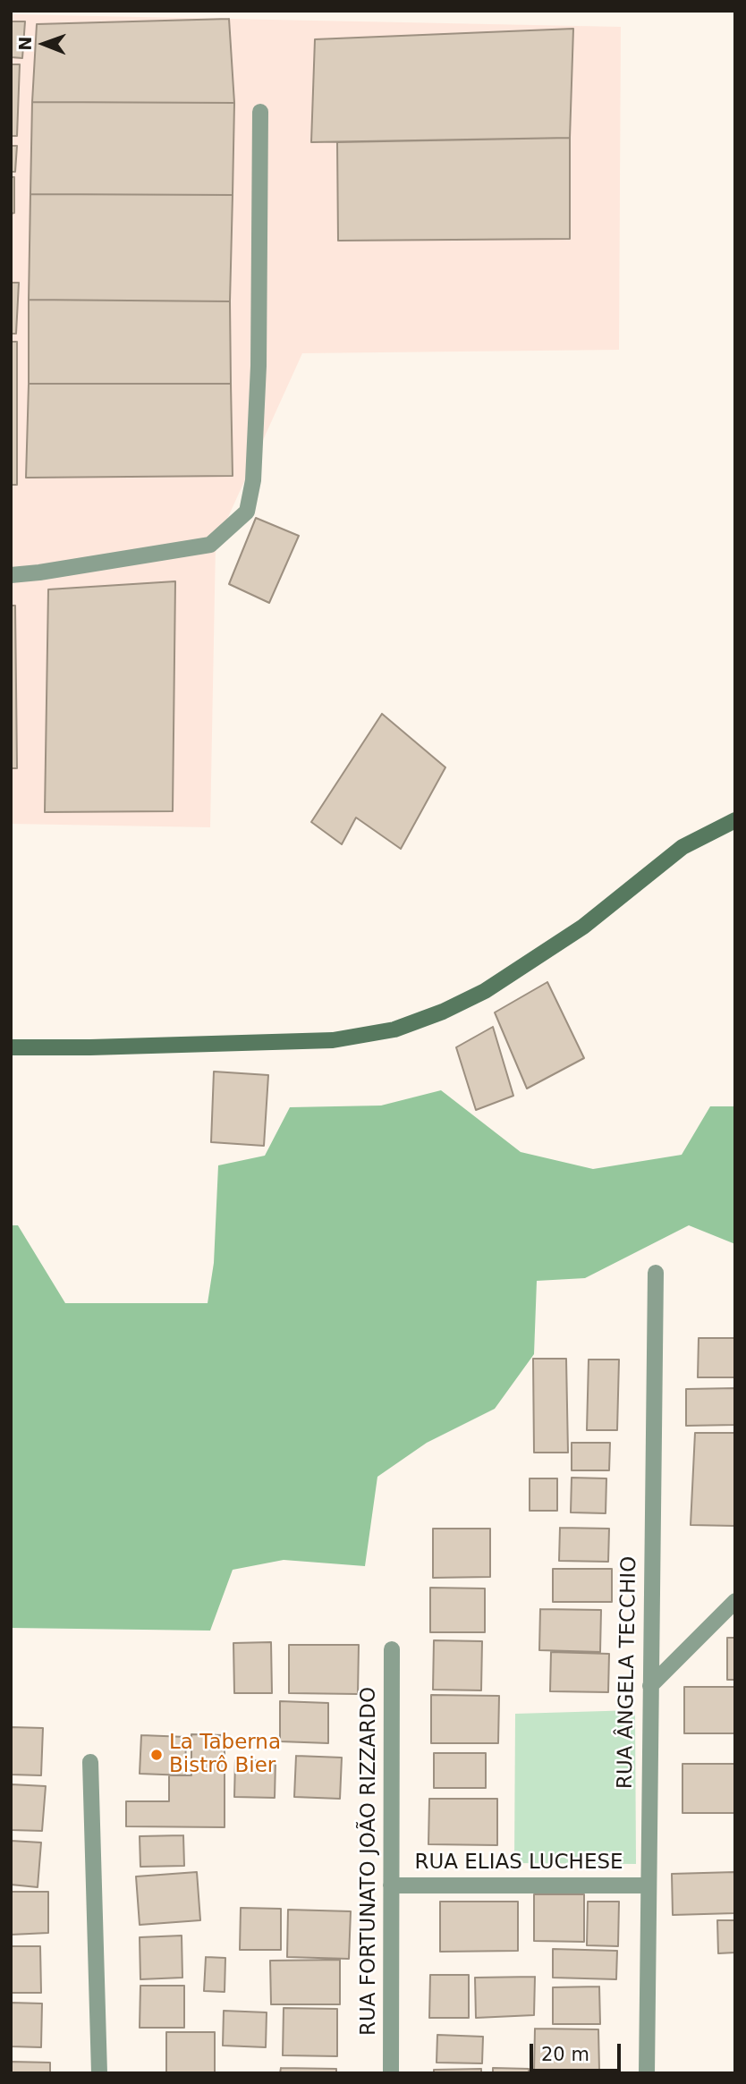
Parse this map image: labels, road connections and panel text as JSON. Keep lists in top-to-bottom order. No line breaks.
{"streets":{"street":["RUA ÂNGELA TECCHIO","RUA FORTUNATO JOÃO RIZZARDO","RUA ELIAS LUCHESE"]},"crossings":[["RUA ÂNGELA TECCHIO","RUA ELIAS LUCHESE"],["RUA FORTUNATO JOÃO RIZZARDO","RUA ELIAS LUCHESE"]],"places":["La Taberna Bistrô Bier"],"scale_bar":"20 m","north":"left"}
